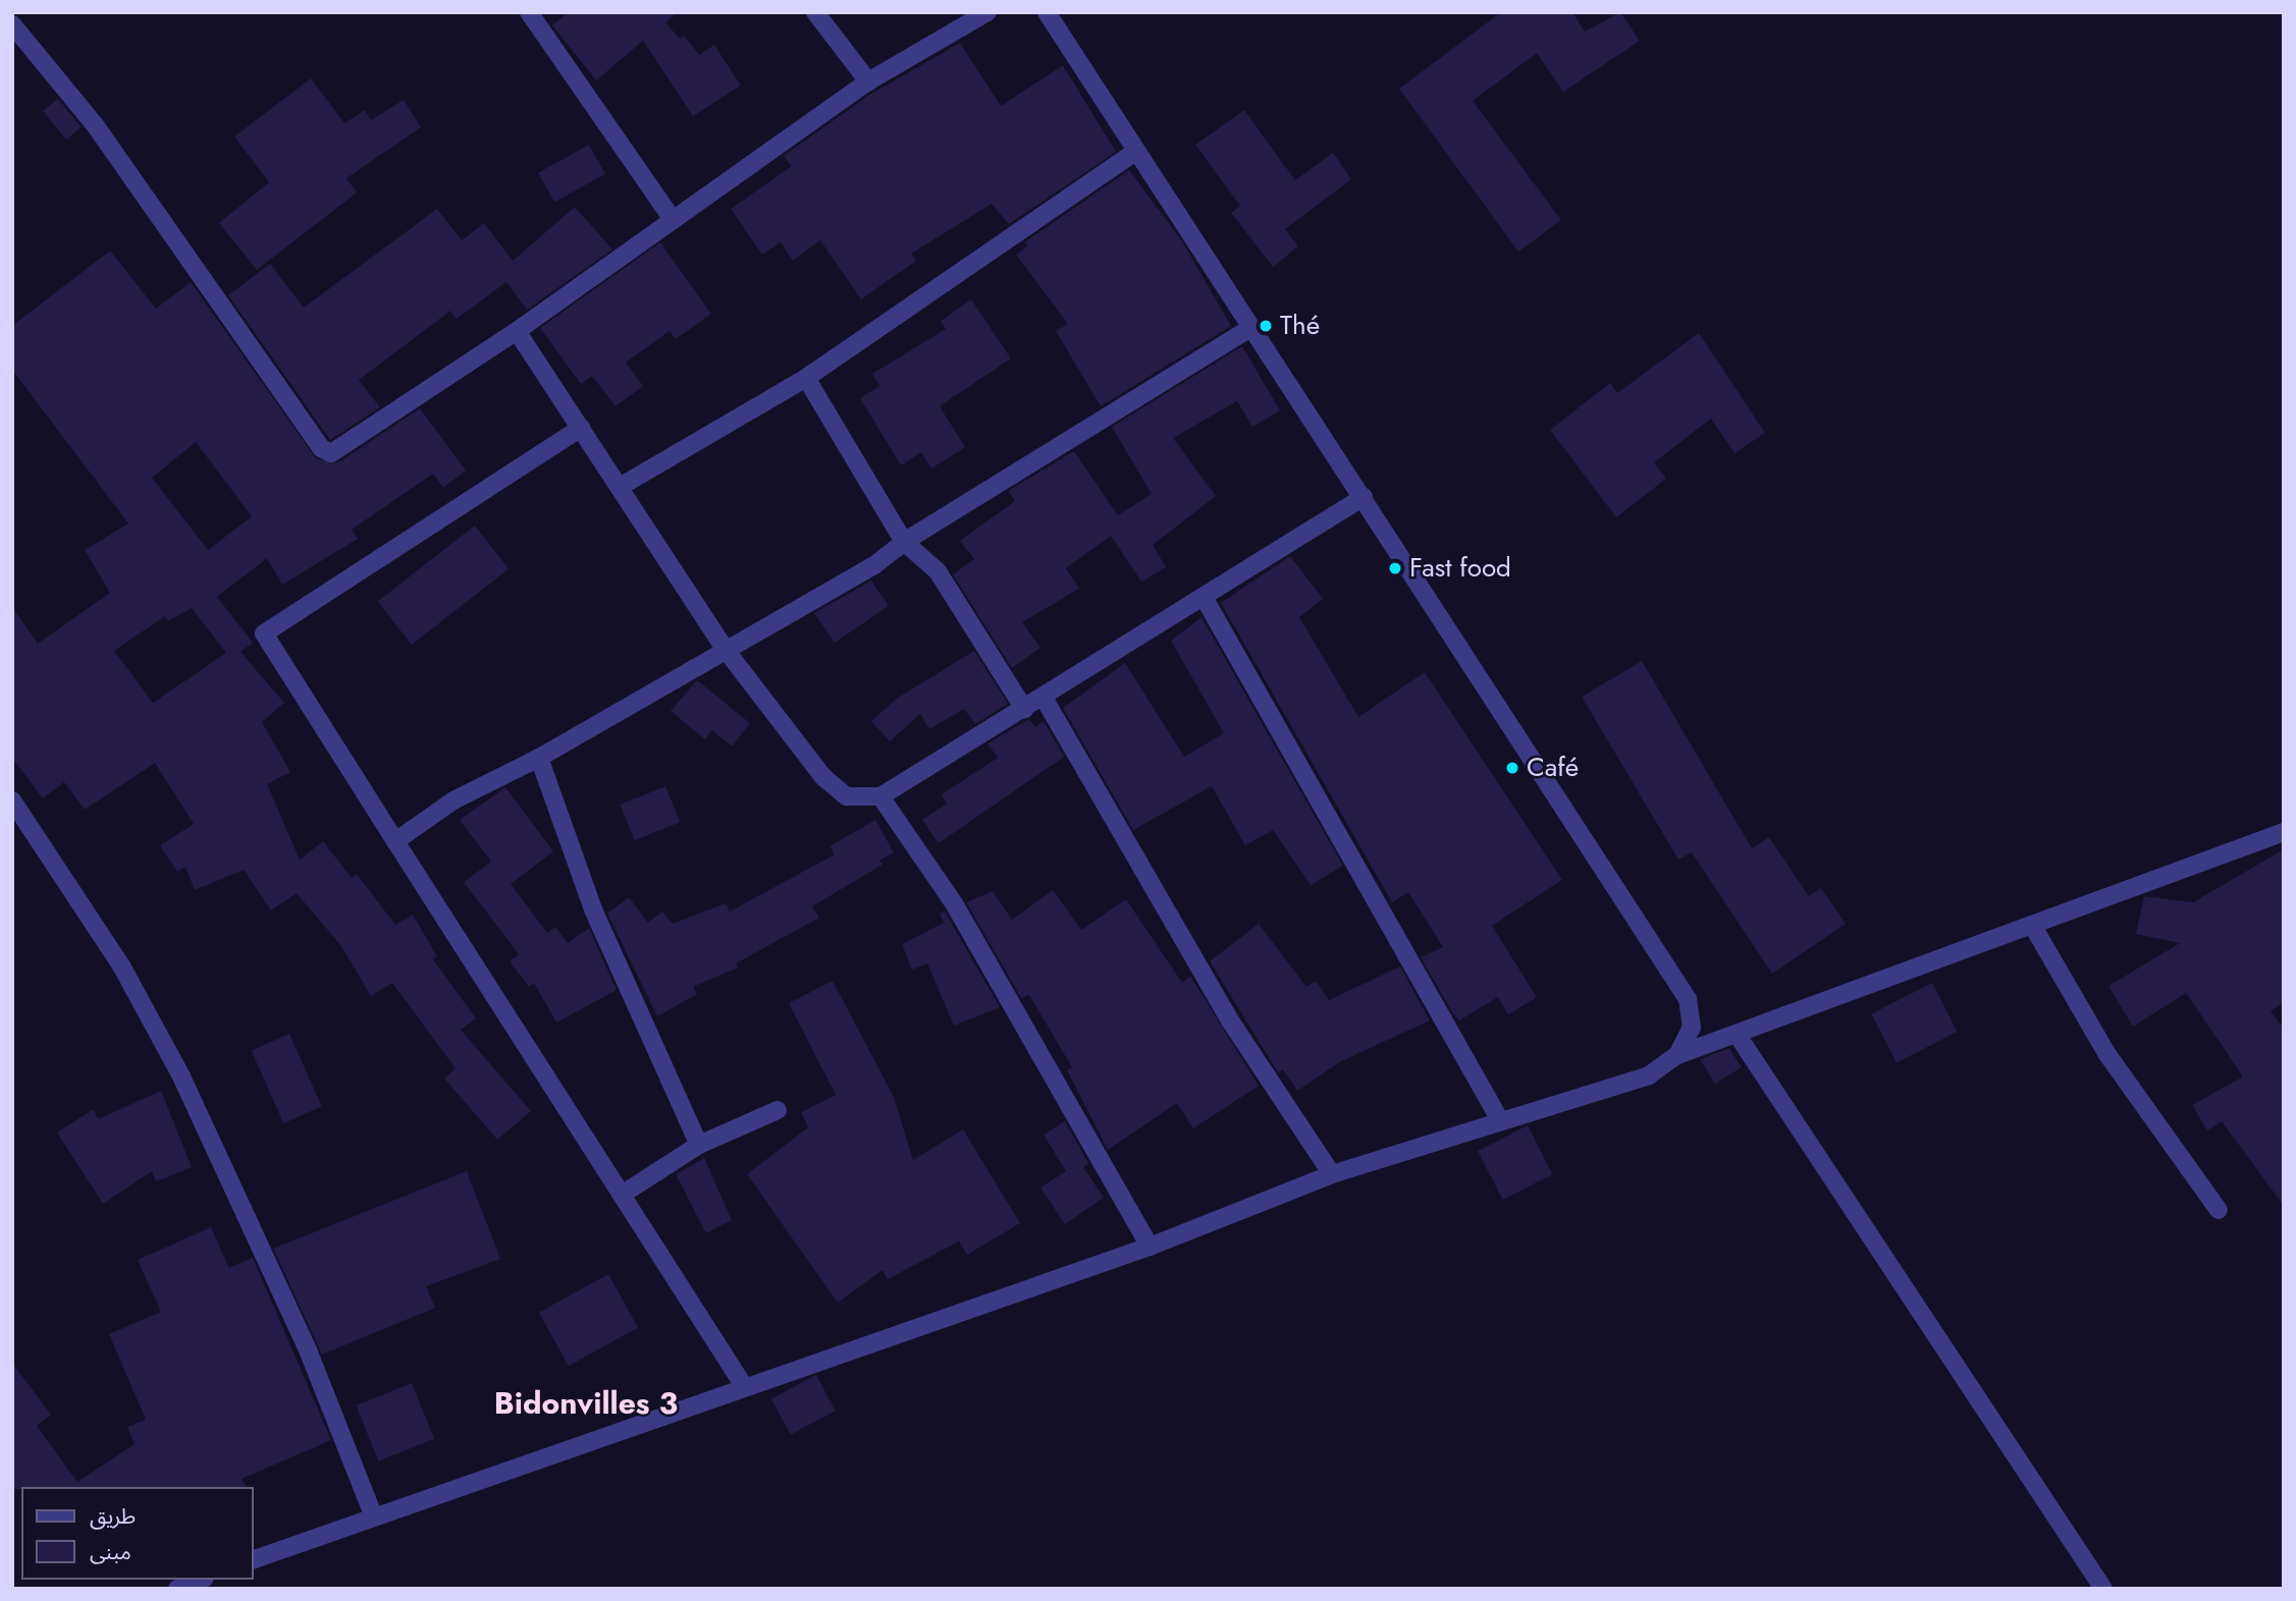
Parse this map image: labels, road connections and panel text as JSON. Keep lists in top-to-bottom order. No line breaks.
{"districts":["Bidonvilles 3"],"places":["Thé","Fast food","Café"],"legend":["طريق","مبنى"]}
